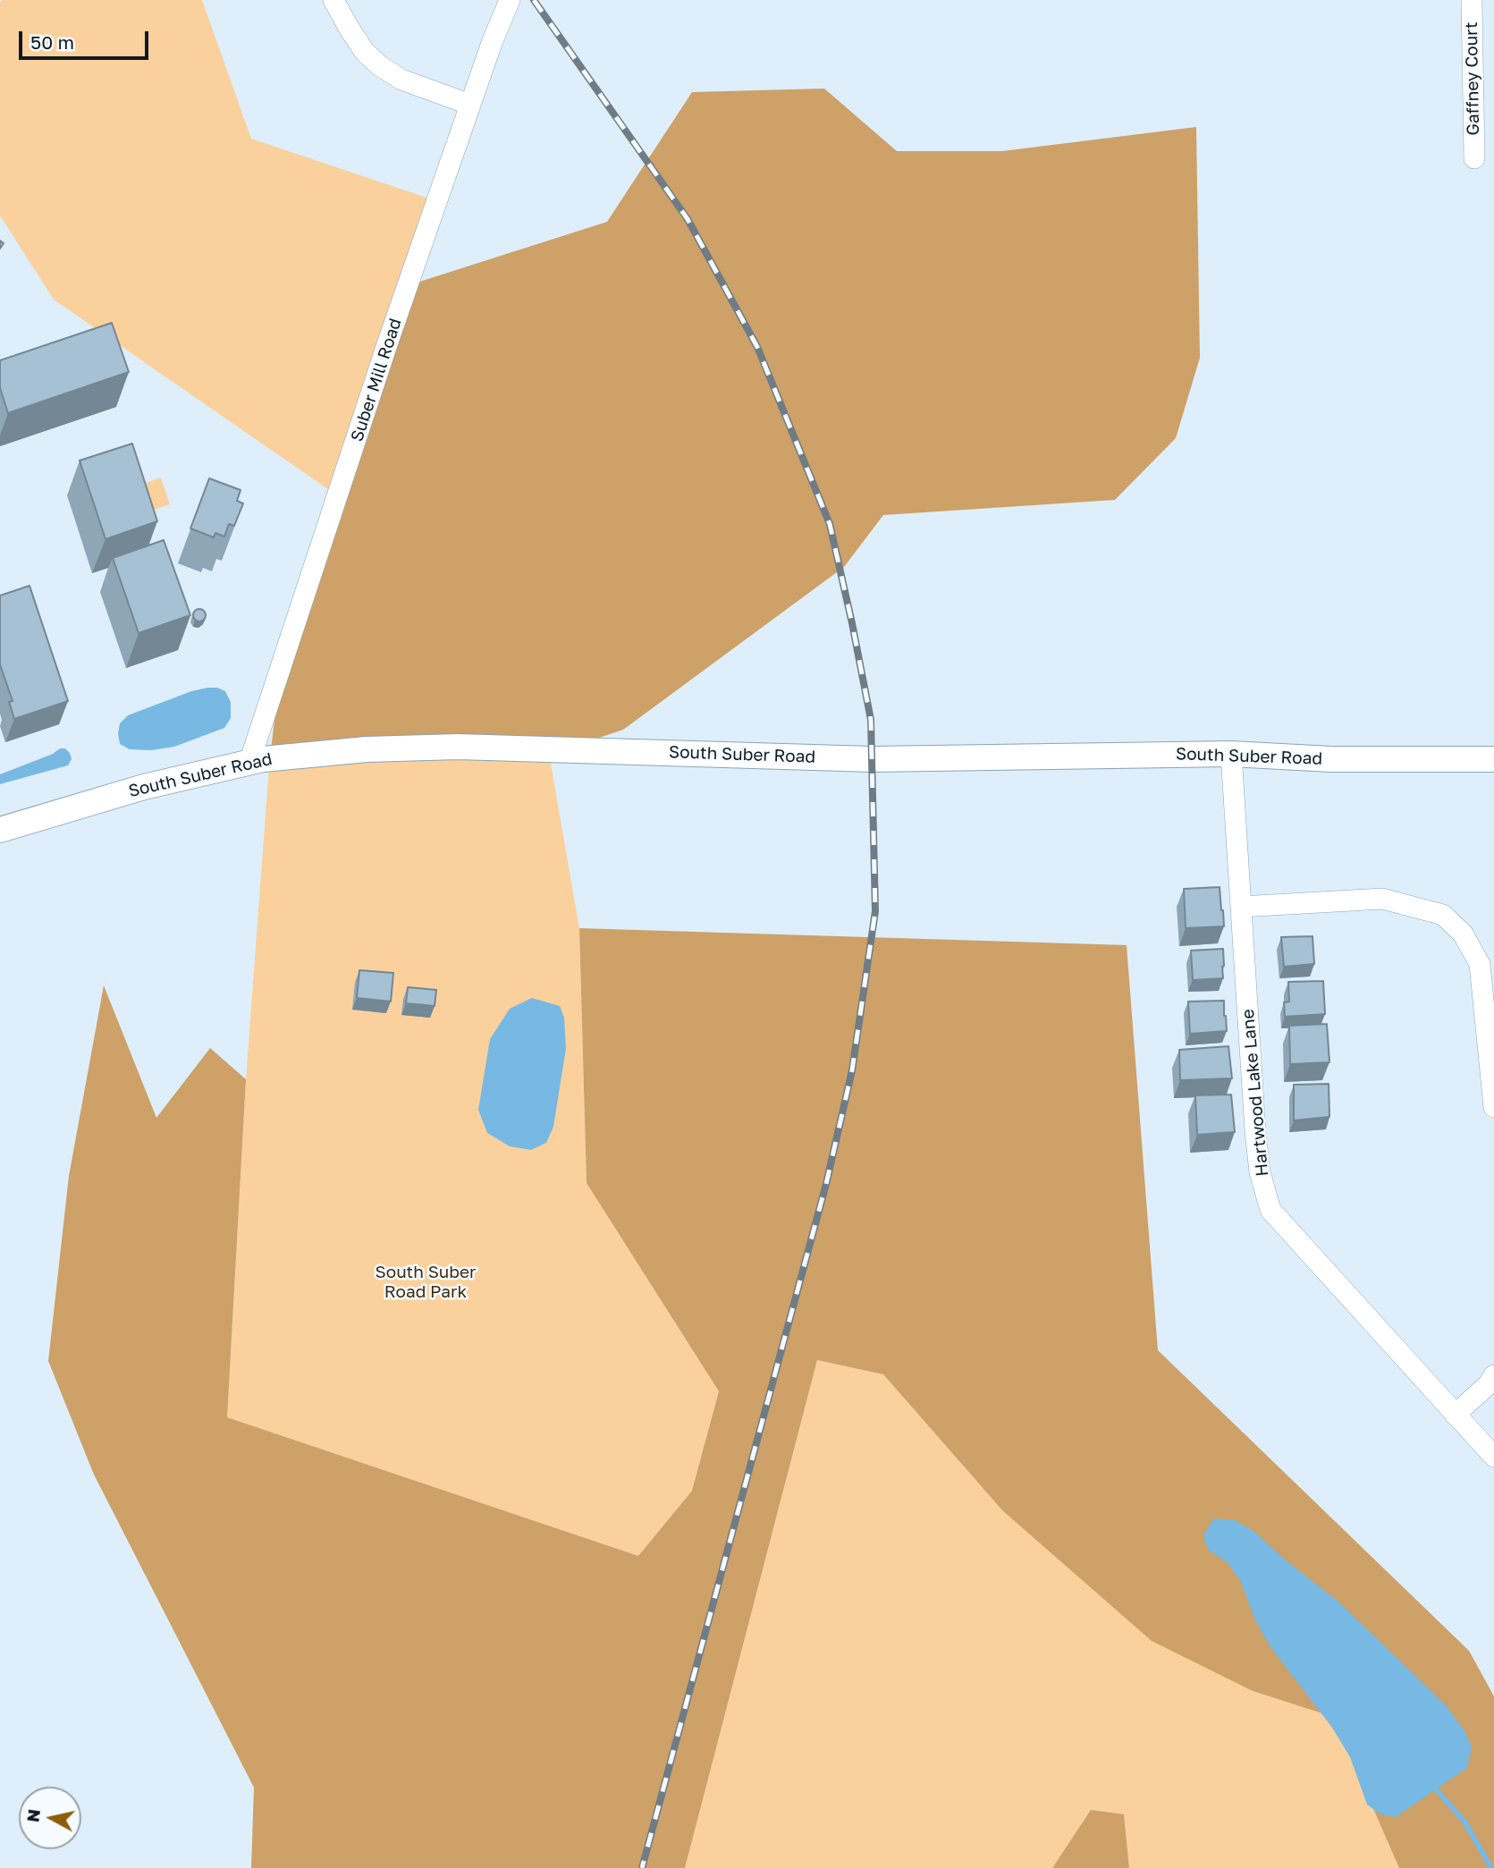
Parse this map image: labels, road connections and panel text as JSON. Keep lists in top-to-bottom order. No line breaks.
{"streets":{"street":["Gaffney Court","Suber Mill Road","South Suber Road","Hartwood Lake Lane"]},"crossings":[["Suber Mill Road","South Suber Road"],["South Suber Road","Hartwood Lake Lane"]],"parks":["South Suber Road Park"],"scale_bar":"50 m","north":"left"}
